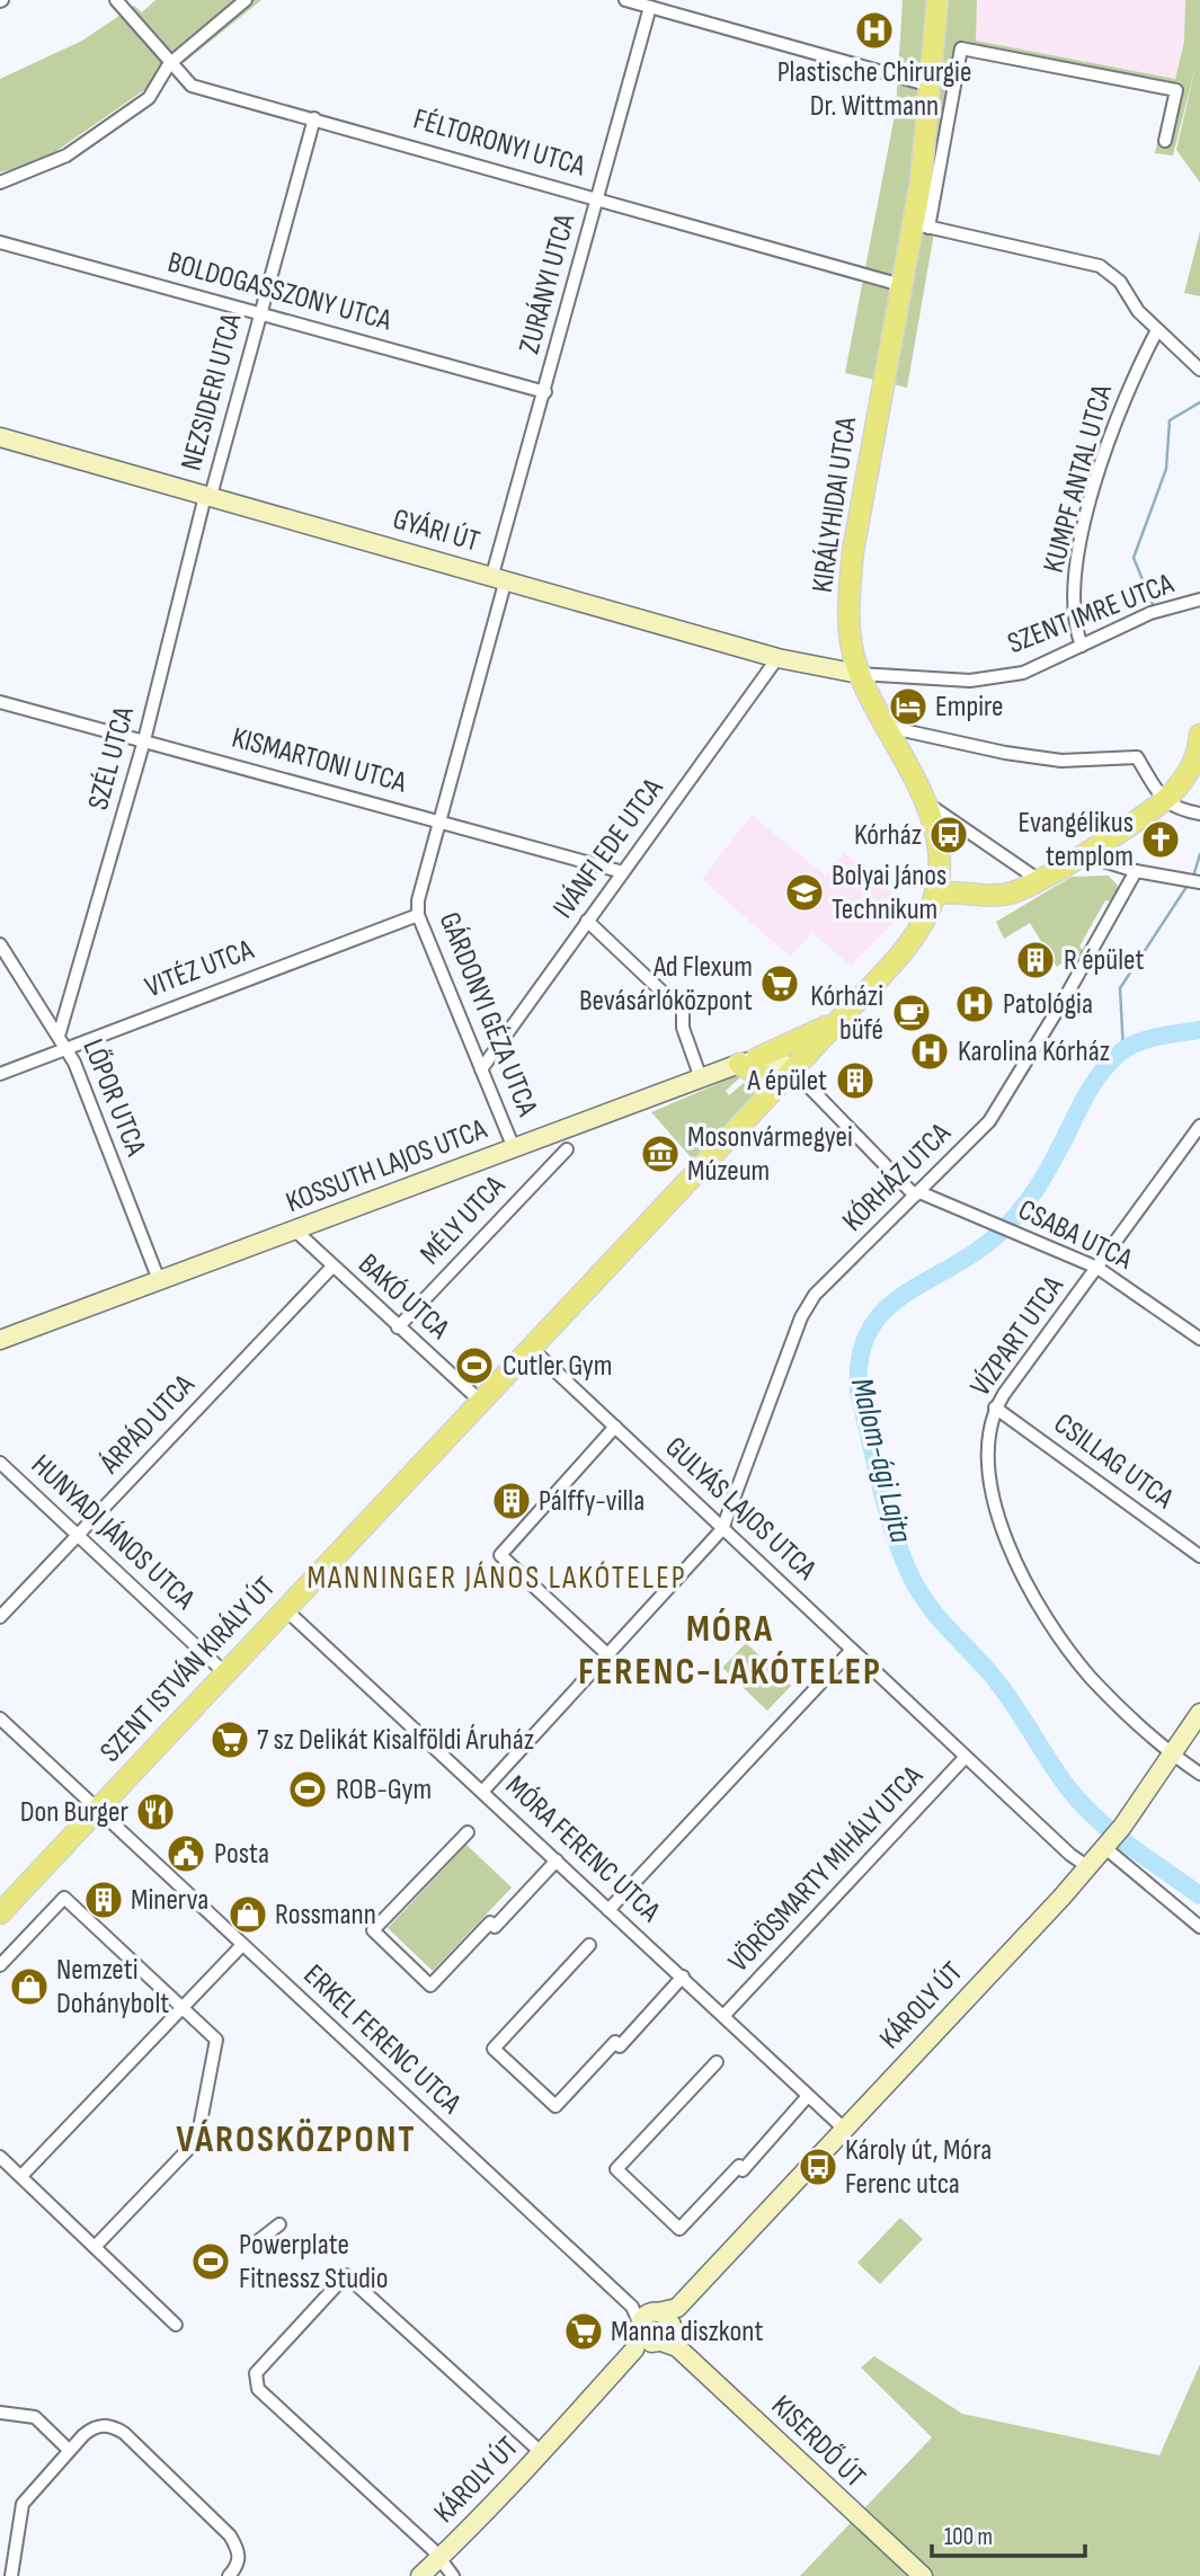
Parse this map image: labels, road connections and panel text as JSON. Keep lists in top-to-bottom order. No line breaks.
{"streets":{"main road":["KIRÁLYHIDAI UTCA","SZENT ISTVÁN KIRÁLY ÚT"],"street":["FÉLTORONYI UTCA","ZURÁNYI UTCA","BOLDOGASSZONY UTCA","NEZSIDERI UTCA","KUMPF ANTAL UTCA","GYÁRI ÚT","SZENT IMRE UTCA","SZÉL UTCA","KISMARTONI UTCA","IVÁNFI EDE UTCA","VITÉZ UTCA","GÁRDONYI GÉZA UTCA","LŐPOR UTCA","KOSSUTH LAJOS UTCA","KÓRHÁZ UTCA","MÉLY UTCA","CSABA UTCA","BAKÓ UTCA","VÍZPART UTCA","ÁRPÁD UTCA","CSILLAG UTCA","GULYÁS LAJOS UTCA","HUNYADI JÁNOS UTCA","MÓRA FERENC UTCA","VÖRÖSMARTY MIHÁLY UTCA","KÁROLY ÚT","ERKEL FERENC UTCA","KISERDŐ ÚT"]},"crossings":[["FÉLTORONYI UTCA","ZURÁNYI UTCA"],["FÉLTORONYI UTCA","NEZSIDERI UTCA"],["FÉLTORONYI UTCA","KIRÁLYHIDAI UTCA"],["ZURÁNYI UTCA","BOLDOGASSZONY UTCA"],["ZURÁNYI UTCA","GYÁRI ÚT"],["ZURÁNYI UTCA","GÁRDONYI GÉZA UTCA"],["BOLDOGASSZONY UTCA","NEZSIDERI UTCA"],["NEZSIDERI UTCA","GYÁRI ÚT"],["NEZSIDERI UTCA","SZÉL UTCA"],["KUMPF ANTAL UTCA","SZENT IMRE UTCA"],["KIRÁLYHIDAI UTCA","GYÁRI ÚT"],["KIRÁLYHIDAI UTCA","SZENT IMRE UTCA"],["KIRÁLYHIDAI UTCA","SZENT ISTVÁN KIRÁLY ÚT"],["GYÁRI ÚT","SZENT IMRE UTCA"],["GYÁRI ÚT","SZÉL UTCA"],["GYÁRI ÚT","IVÁNFI EDE UTCA"],["GYÁRI ÚT","GÁRDONYI GÉZA UTCA"],["SZÉL UTCA","KISMARTONI UTCA"],["SZÉL UTCA","LŐPOR UTCA"],["KISMARTONI UTCA","IVÁNFI EDE UTCA"],["KISMARTONI UTCA","GÁRDONYI GÉZA UTCA"],["IVÁNFI EDE UTCA","GÁRDONYI GÉZA UTCA"],["VITÉZ UTCA","GÁRDONYI GÉZA UTCA"],["VITÉZ UTCA","LŐPOR UTCA"],["GÁRDONYI GÉZA UTCA","KOSSUTH LAJOS UTCA"],["LŐPOR UTCA","KOSSUTH LAJOS UTCA"],["KOSSUTH LAJOS UTCA","BAKÓ UTCA"],["KÓRHÁZ UTCA","CSABA UTCA"],["KÓRHÁZ UTCA","GULYÁS LAJOS UTCA"],["MÉLY UTCA","BAKÓ UTCA"],["CSABA UTCA","VÍZPART UTCA"],["CSABA UTCA","SZENT ISTVÁN KIRÁLY ÚT"],["BAKÓ UTCA","ÁRPÁD UTCA"],["BAKÓ UTCA","SZENT ISTVÁN KIRÁLY ÚT"],["VÍZPART UTCA","CSILLAG UTCA"],["VÍZPART UTCA","KÁROLY ÚT"],["ÁRPÁD UTCA","HUNYADI JÁNOS UTCA"],["GULYÁS LAJOS UTCA","SZENT ISTVÁN KIRÁLY ÚT"],["GULYÁS LAJOS UTCA","VÖRÖSMARTY MIHÁLY UTCA"],["GULYÁS LAJOS UTCA","KÁROLY ÚT"],["HUNYADI JÁNOS UTCA","SZENT ISTVÁN KIRÁLY ÚT"],["SZENT ISTVÁN KIRÁLY ÚT","MÓRA FERENC UTCA"],["SZENT ISTVÁN KIRÁLY ÚT","ERKEL FERENC UTCA"],["MÓRA FERENC UTCA","VÖRÖSMARTY MIHÁLY UTCA"],["MÓRA FERENC UTCA","KÁROLY ÚT"],["KÁROLY ÚT","ERKEL FERENC UTCA"],["KÁROLY ÚT","KISERDŐ ÚT"],["ERKEL FERENC UTCA","KISERDŐ ÚT"]],"districts":["MANNINGER JÁNOS LAKÓTELEP","MÓRA FERENC-LAKÓTELEP","VÁROSKÖZPONT"],"water":["Malom-ági Lajta"],"places":{"hospital":["Plastische Chirurgie Dr. Wittmann","Patológia","Karolina Kórház"],"hotel":["Empire"],"bus stop":["Kórház","Károly út, Móra Ferenc utca"],"church":["Evangélikus templom"],"school or university":["Bolyai János Technikum"],"building":["R épület","A épület","Pálffy-villa","Minerva"],"supermarket":["Ad Flexum Bevásárlóközpont","7 sz Delikát Kisalföldi Áruház","Manna diszkont"],"cafe":["Kórházi büfé"],"museum":["Mosonvármegyei Múzeum"],"sports":["Cutler Gym","ROB-Gym","Powerplate Fitnessz Studio"],"restaurant":["Don Burger"],"public building":["Posta"],"shop":["Rossmann","Nemzeti Dohánybolt"]},"scale_bar":"100 m"}
